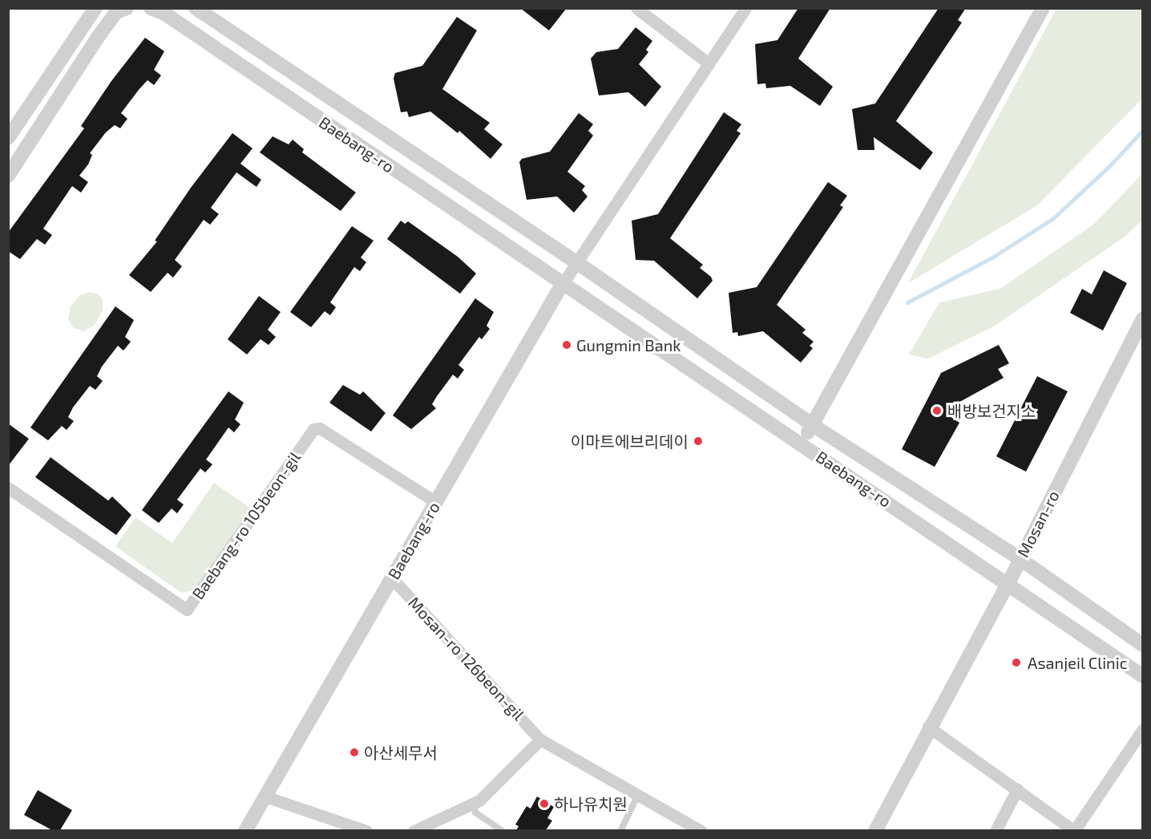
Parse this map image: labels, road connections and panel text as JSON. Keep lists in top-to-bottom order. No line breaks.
{"streets":{"street":["Baebang-ro","Mosan-ro","Baebang-ro 105beon-gil","Mosan-ro 126beon-gil"]},"crossings":[["Baebang-ro","Mosan-ro"],["Baebang-ro","Baebang-ro 105beon-gil"],["Baebang-ro","Mosan-ro 126beon-gil"]],"places":["Gungmin Bank","배방보건지소","이마트에브리데이","Asanjeil Clinic","아산세무서","하나유치원"]}
